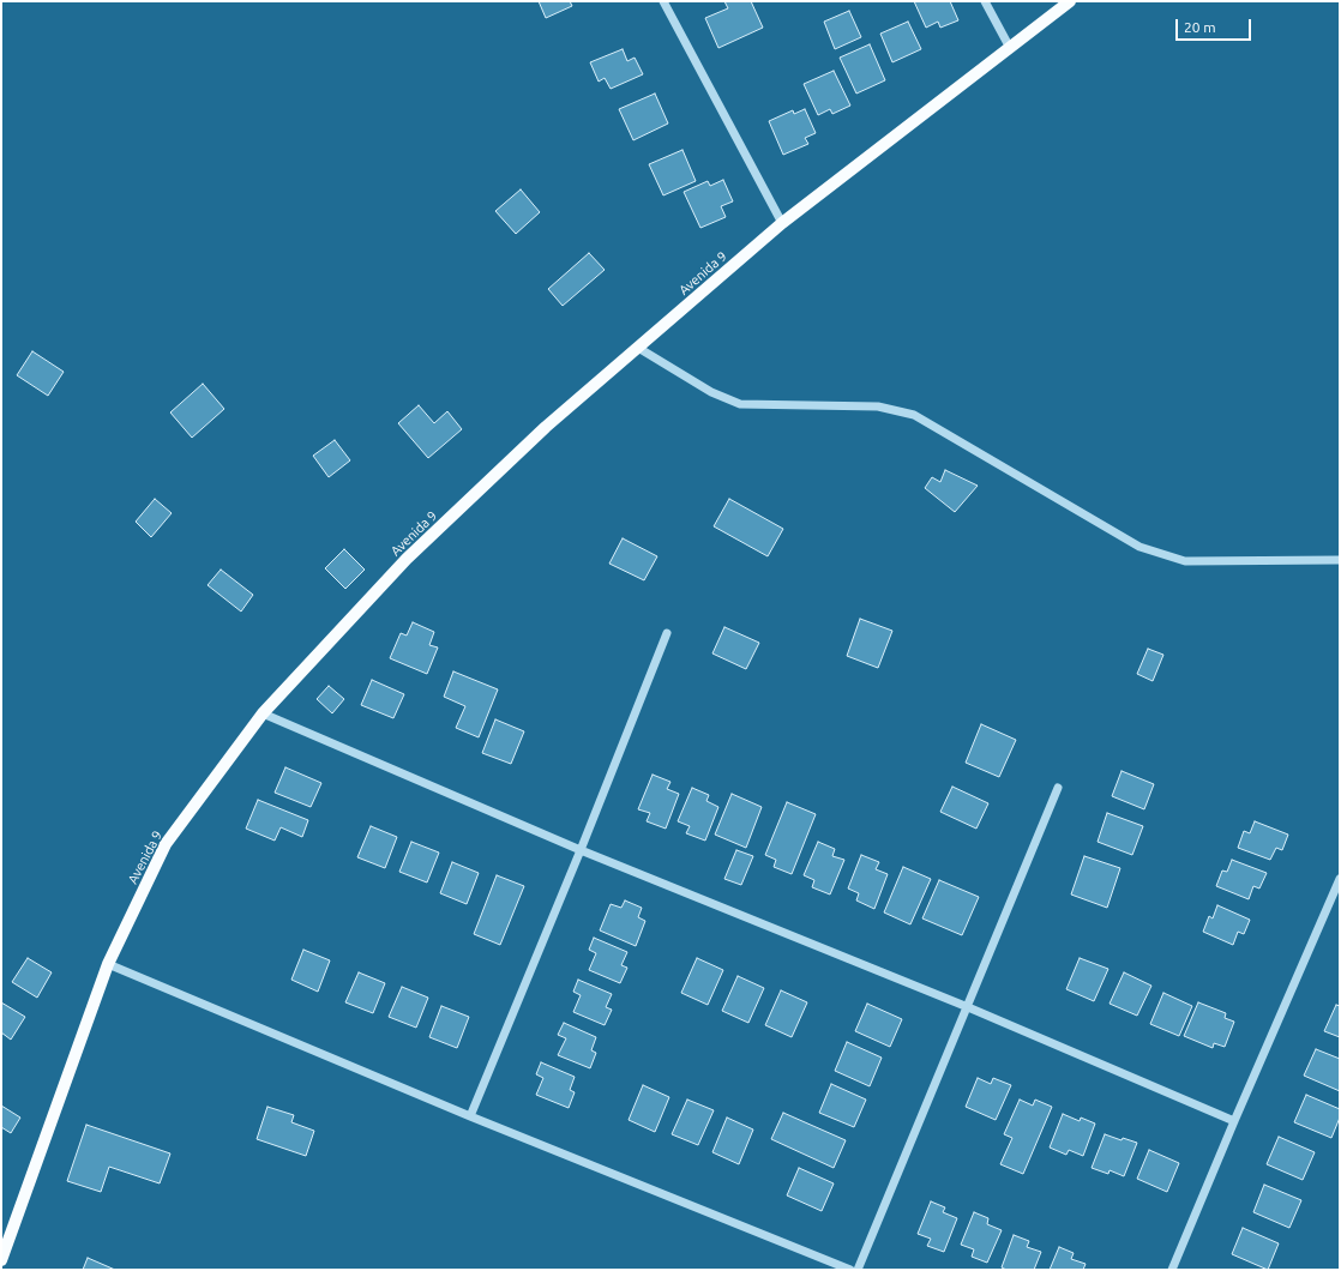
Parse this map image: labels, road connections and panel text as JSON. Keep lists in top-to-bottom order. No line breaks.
{"streets":{"main road":["Avenida 9"]},"scale_bar":"20 m"}
